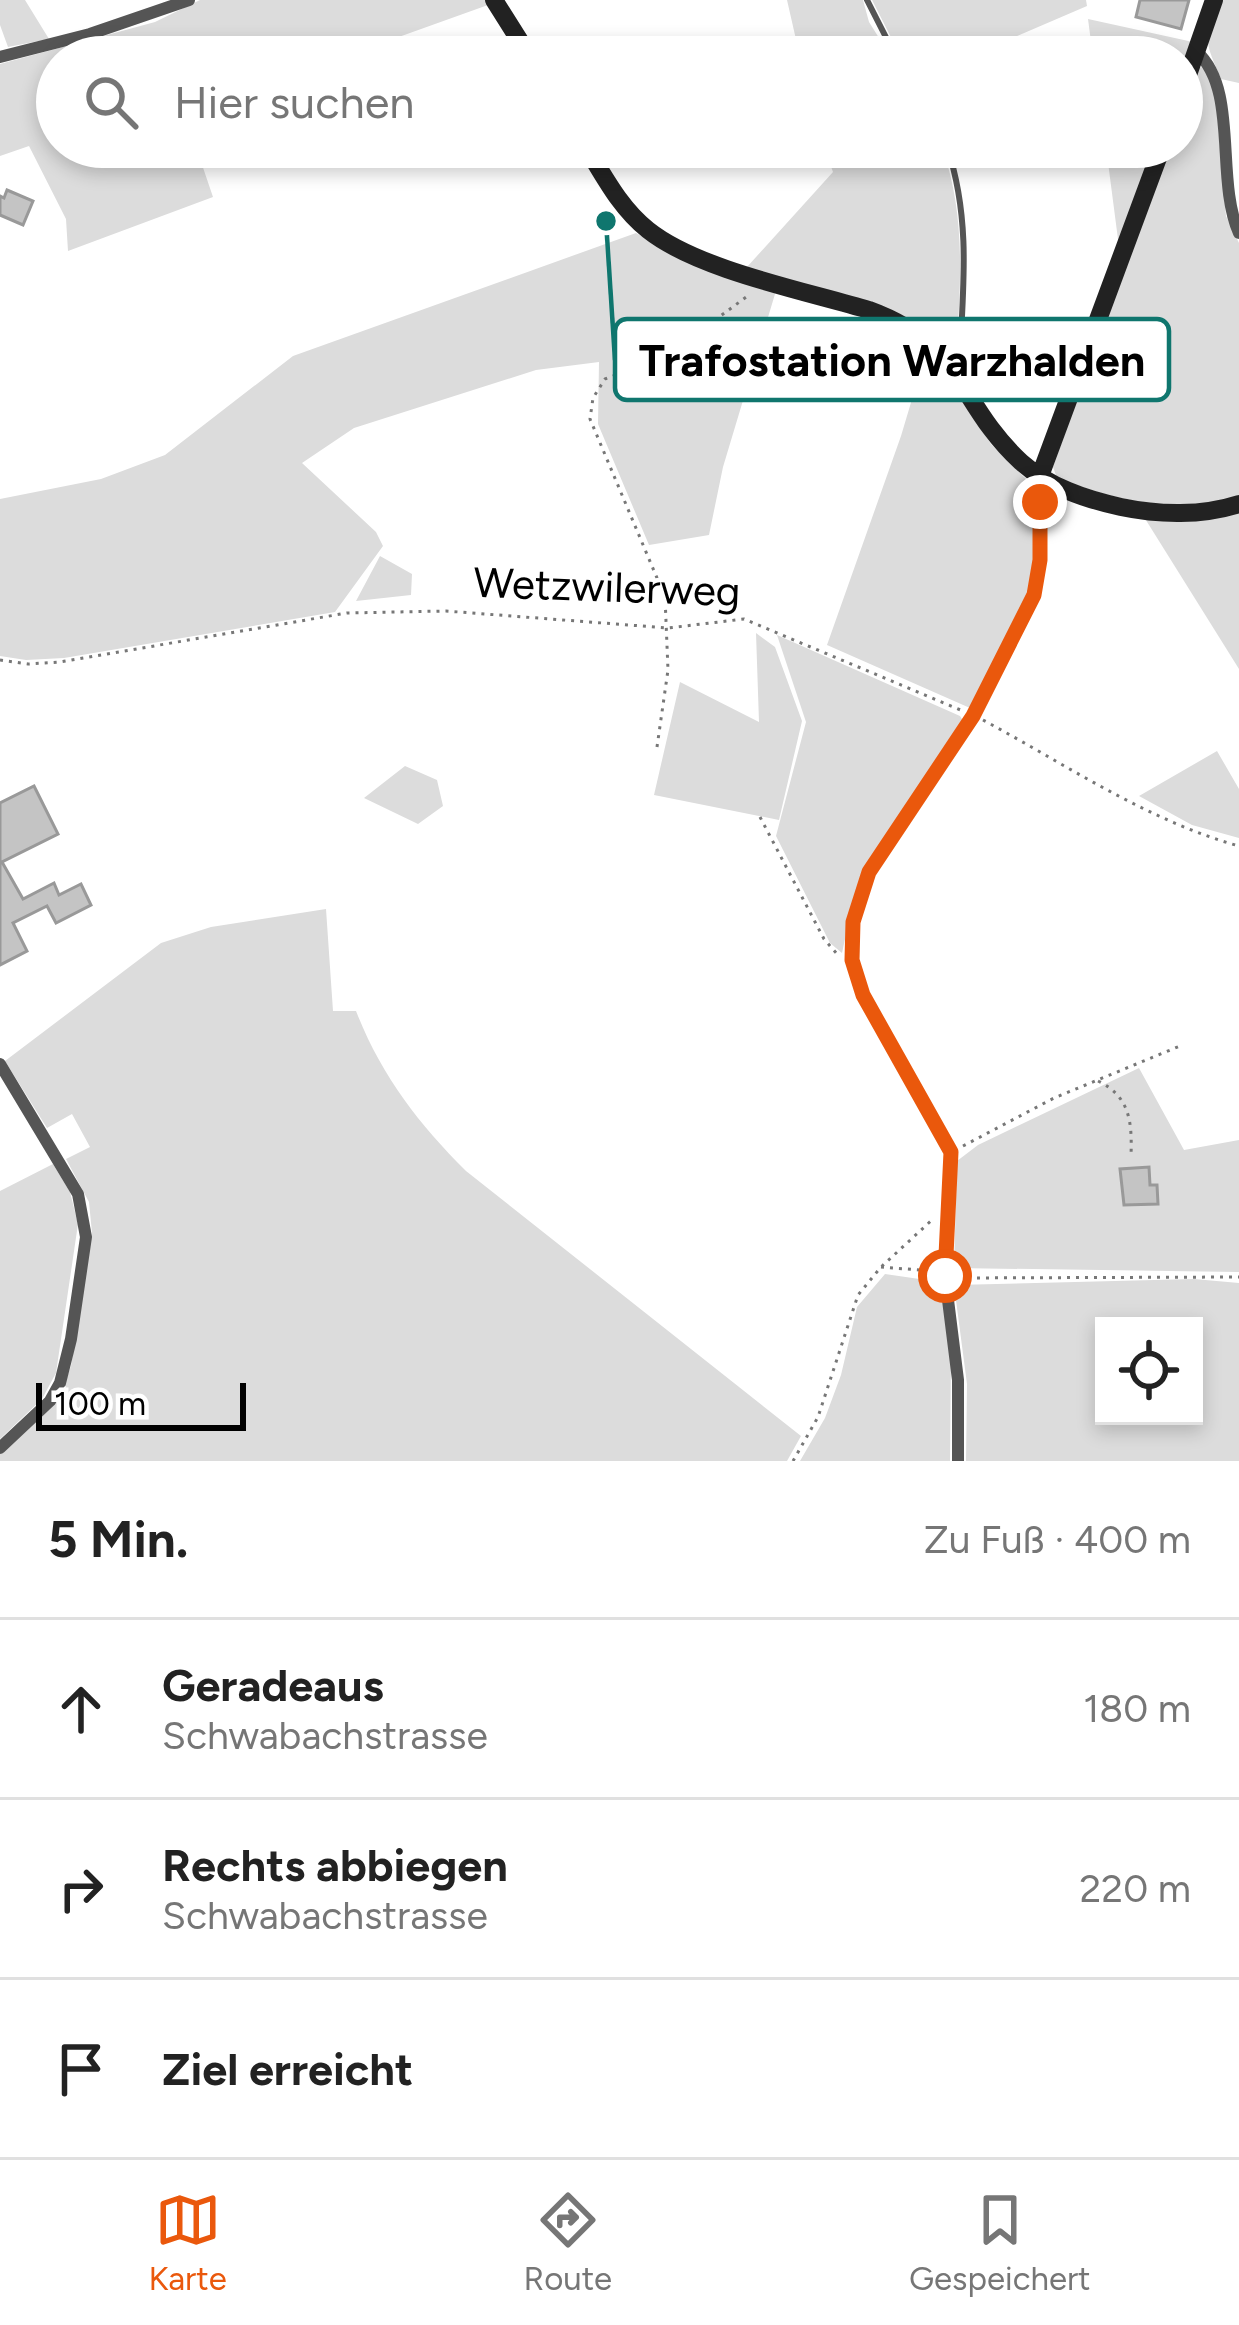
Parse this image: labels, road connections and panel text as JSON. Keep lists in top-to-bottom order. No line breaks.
{"streets":{"path":["Wetzwilerweg"]},"places":["Trafostation Warzhalden"],"scale_bar":"100 m","page":{"search":"Hier suchen","scale":"100 m","heading":["5 Min.","Zu Fuß · 400 m"],"list":[["Geradeaus","Schwabachstrasse","180 m"],["Rechts abbiegen","Schwabachstrasse","220 m"],"Ziel erreicht"],"nav":["Karte","Route","Gespeichert"]}}
